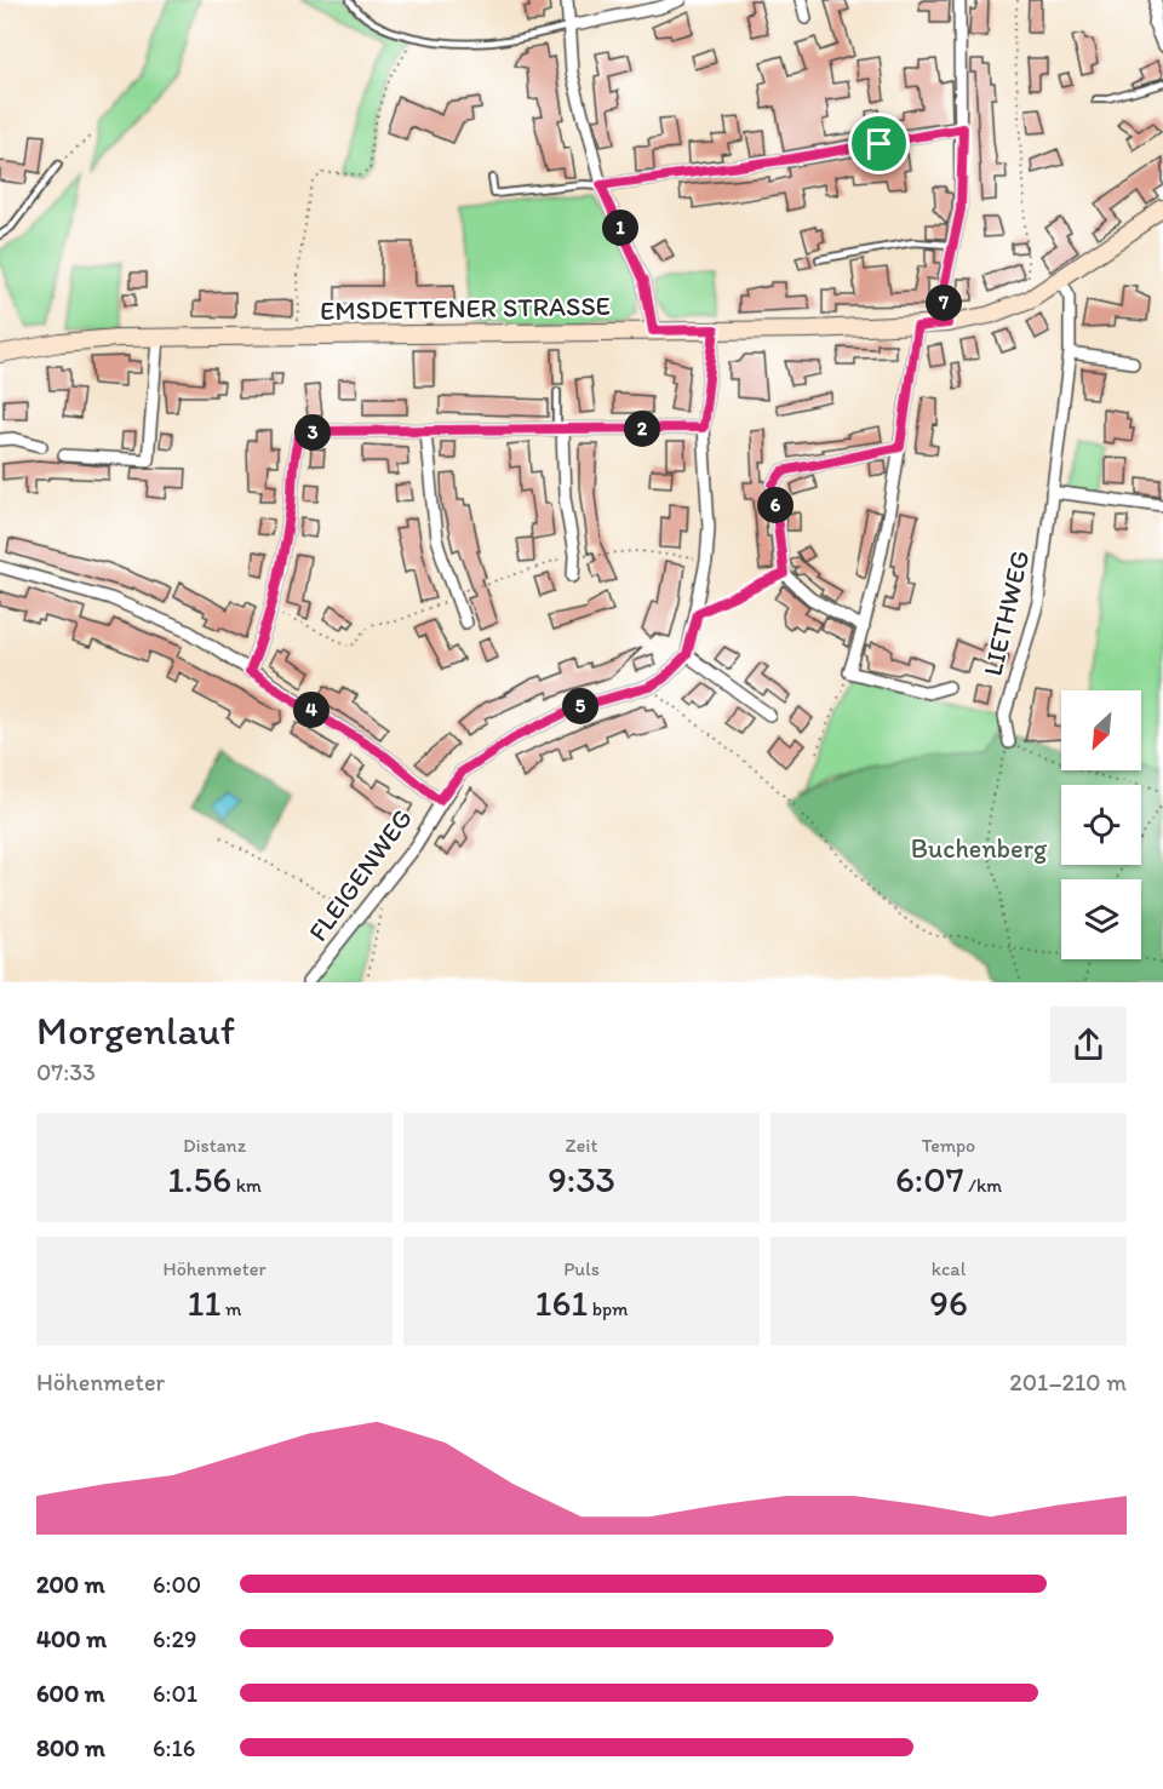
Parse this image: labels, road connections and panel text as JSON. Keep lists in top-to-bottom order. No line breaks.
{"streets":{"main road":["EMSDETTENER STRASSE"],"street":["LIETHWEG","FLEIGENWEG"]},"crossings":[["EMSDETTENER STRASSE","LIETHWEG"]],"parks":["Buchenberg"],"north":"bottom left","page":{"pins":["1","7","2","3","6","5","4"],"heading":["Morgenlauf","07:33"],"stats":[["Distanz","1.56 km"],["Zeit","9:33"],["Tempo","6:07 /km"],["Höhenmeter","11 m"],["Puls","161 bpm"],["kcal","96"]],"chart":["Höhenmeter","201–210 m"],"list":[{"name":"200 m","note":"6:00"},{"name":"400 m","note":"6:29"},{"name":"600 m","note":"6:01"},{"name":"800 m","note":"6:16"}]}}
